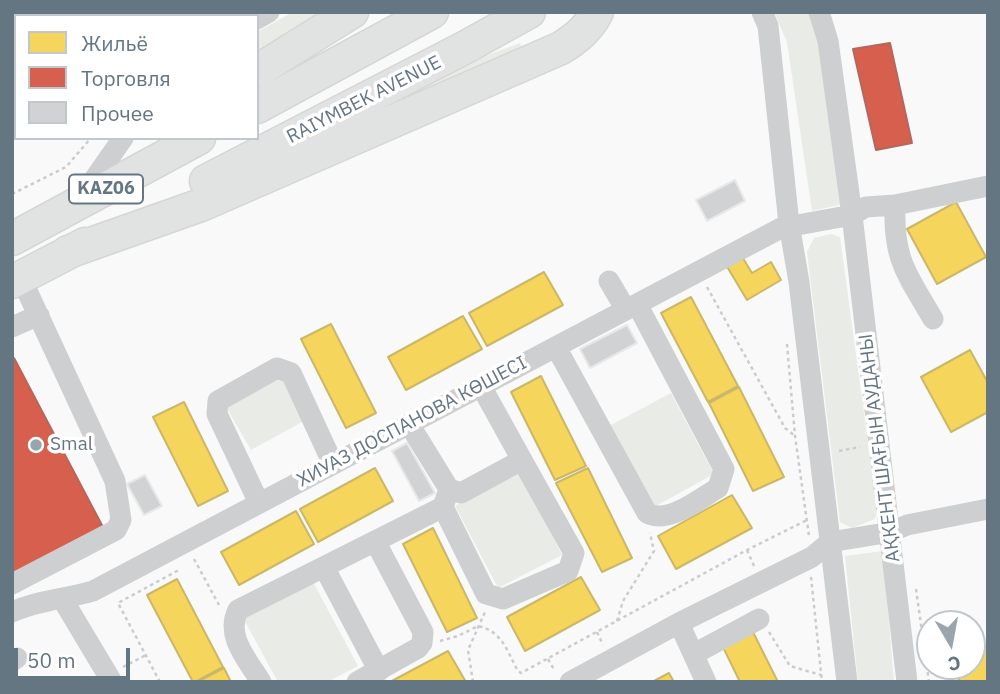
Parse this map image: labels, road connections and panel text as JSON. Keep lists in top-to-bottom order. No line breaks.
{"streets":{"highway":["RAIYMBEK AVENUE","KАZ06"],"street":["ХИУАЗ ДОСПАНОВА КӨШЕСІ","АҚКЕНТ ШАҒЫН АУДАНЫ"]},"crossings":[["ХИУАЗ ДОСПАНОВА КӨШЕСІ","АҚКЕНТ ШАҒЫН АУДАНЫ"]],"places":["Smal"],"legend":["Жильё","Торговля","Прочее"],"scale_bar":"50 m","north":"bottom"}
